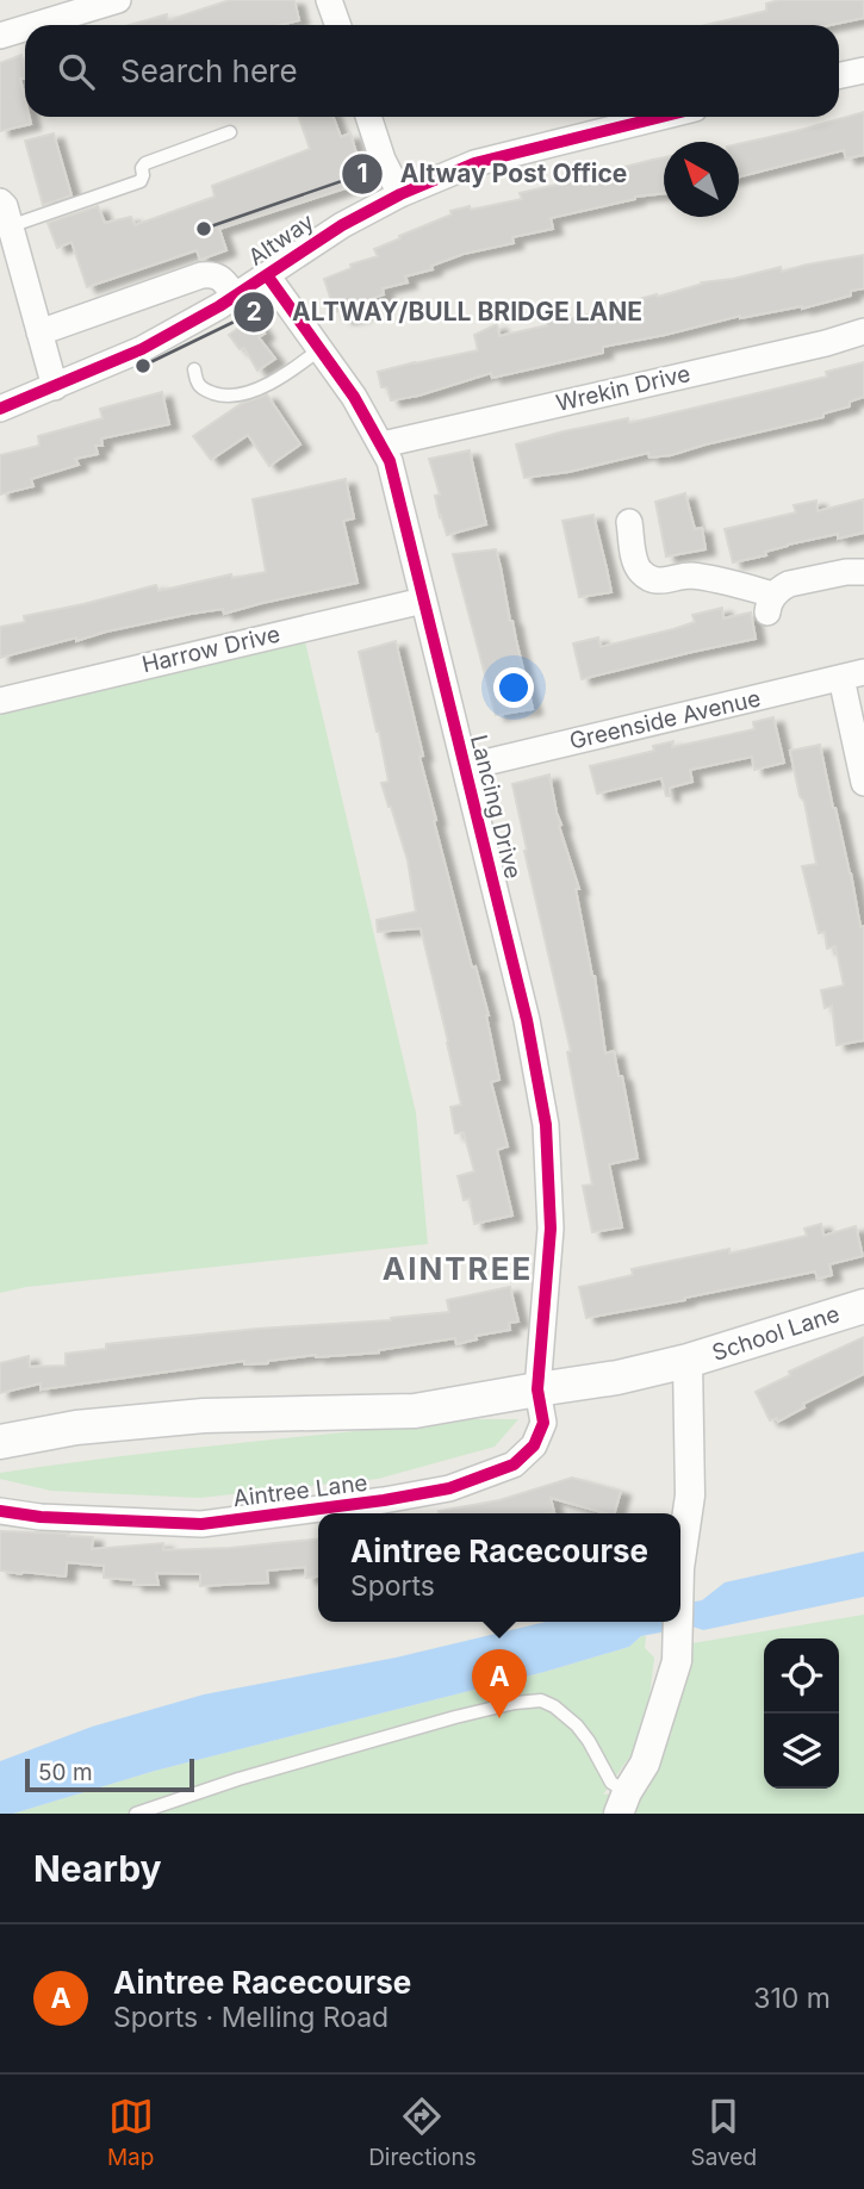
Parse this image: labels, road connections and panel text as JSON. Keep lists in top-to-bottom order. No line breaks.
{"streets":{"main road":["School Lane"],"street":["Altway","Wrekin Drive","Harrow Drive","Greenside Avenue","Lancing Drive","Aintree Lane"]},"crossings":[["Altway","Lancing Drive"],["Wrekin Drive","Lancing Drive"],["Harrow Drive","Lancing Drive"],["Greenside Avenue","Lancing Drive"],["Lancing Drive","Aintree Lane"]],"districts":["AINTREE"],"places":["Altway Post Office","ALTWAY/BULL BRIDGE LANE"],"scale_bar":"50 m","north":"top left","page":{"search":"Search here","popup":["Aintree Racecourse","Sports"],"pins":"A","scale":"50 m","heading":"Nearby","list":[{"mark":"A","name":"Aintree Racecourse","note":"Sports · Melling Road","value":"310 m"}],"nav":["Map","Directions","Saved"]}}
